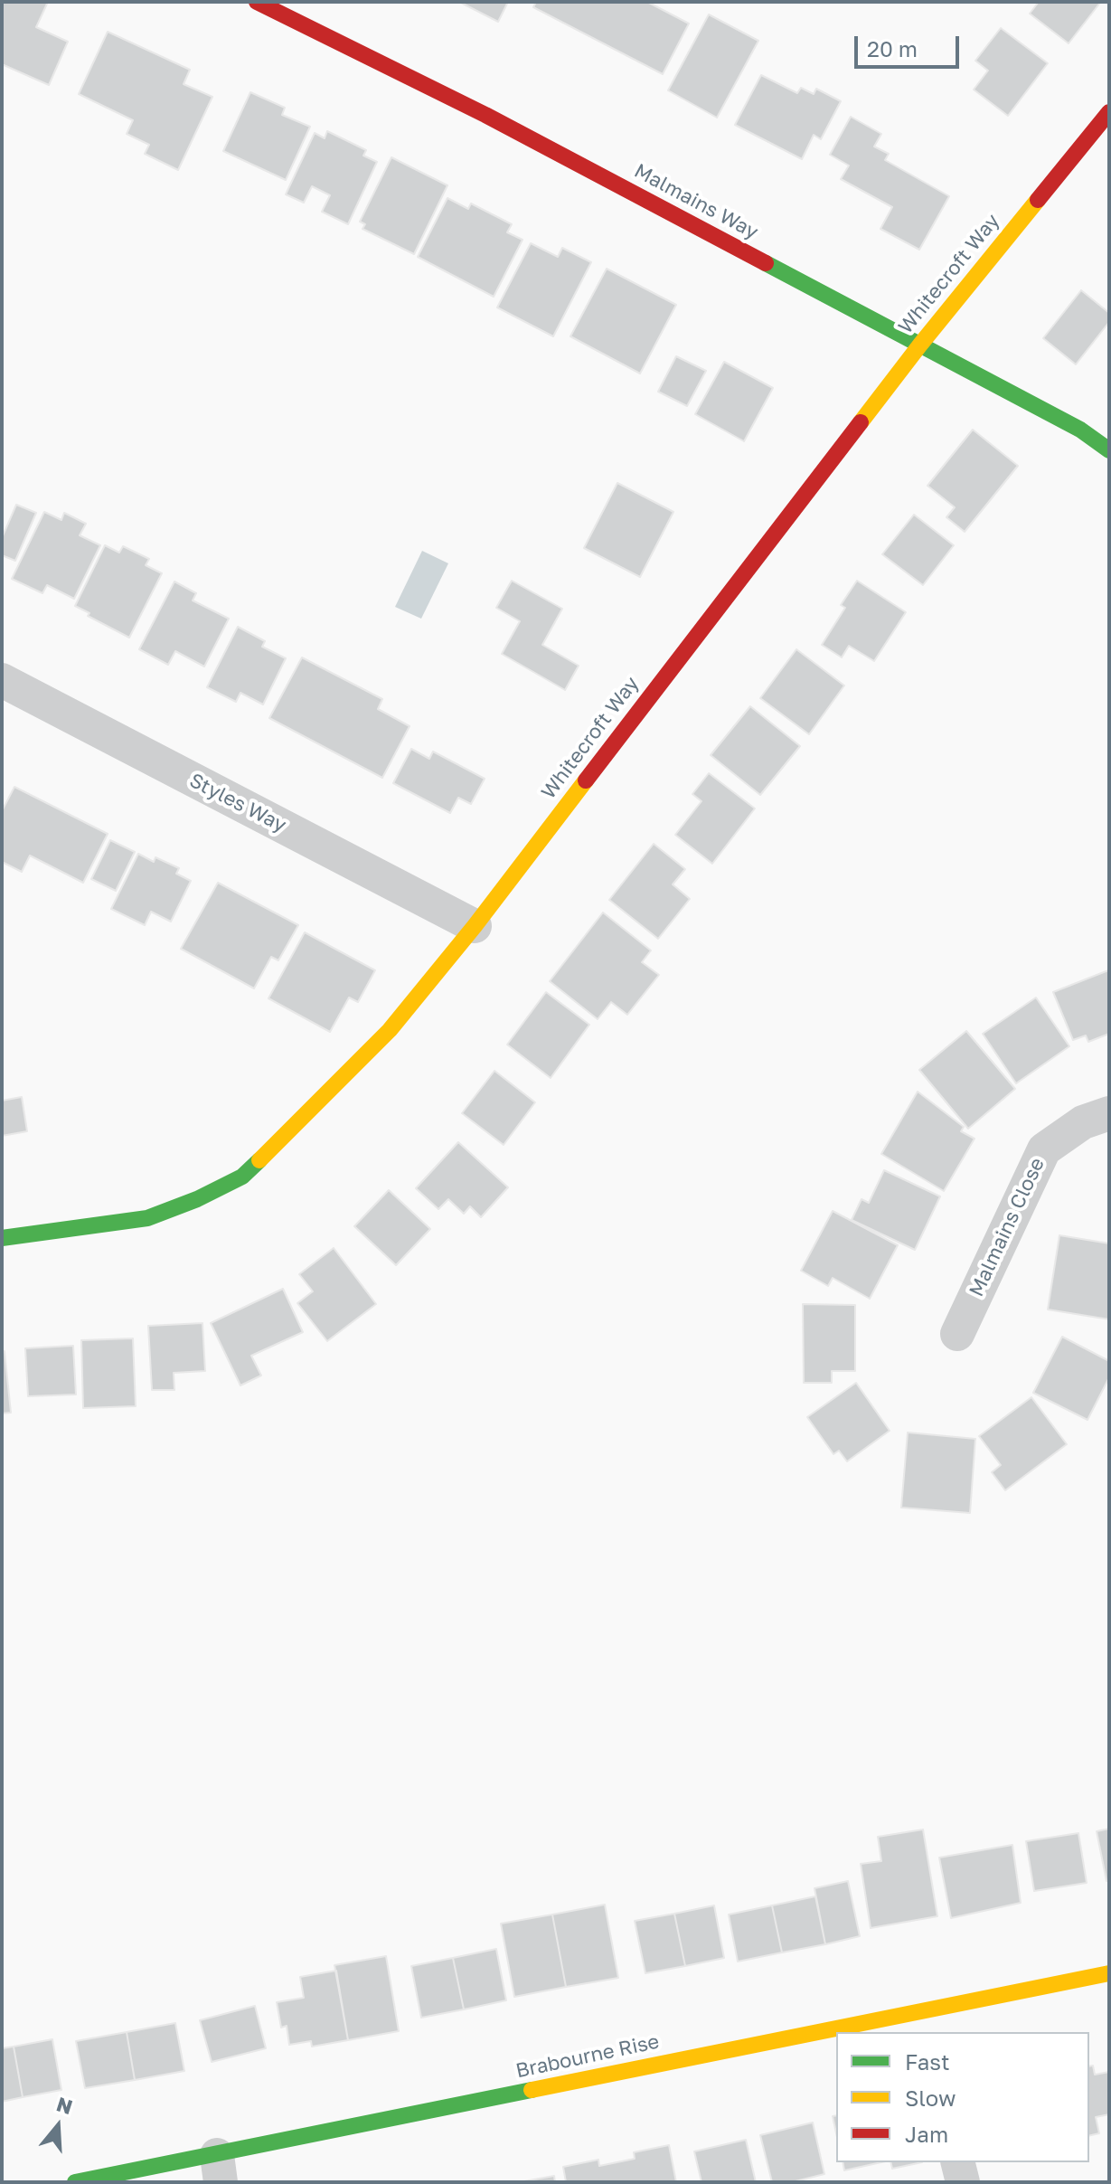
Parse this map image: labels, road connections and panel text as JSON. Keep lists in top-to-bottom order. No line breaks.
{"streets":{"street":["Malmains Way","Whitecroft Way","Styles Way","Malmains Close","Brabourne Rise"]},"crossings":[["Malmains Way","Whitecroft Way"],["Whitecroft Way","Styles Way"]],"legend":["Fast","Slow","Jam"],"scale_bar":"20 m","north":"top"}
